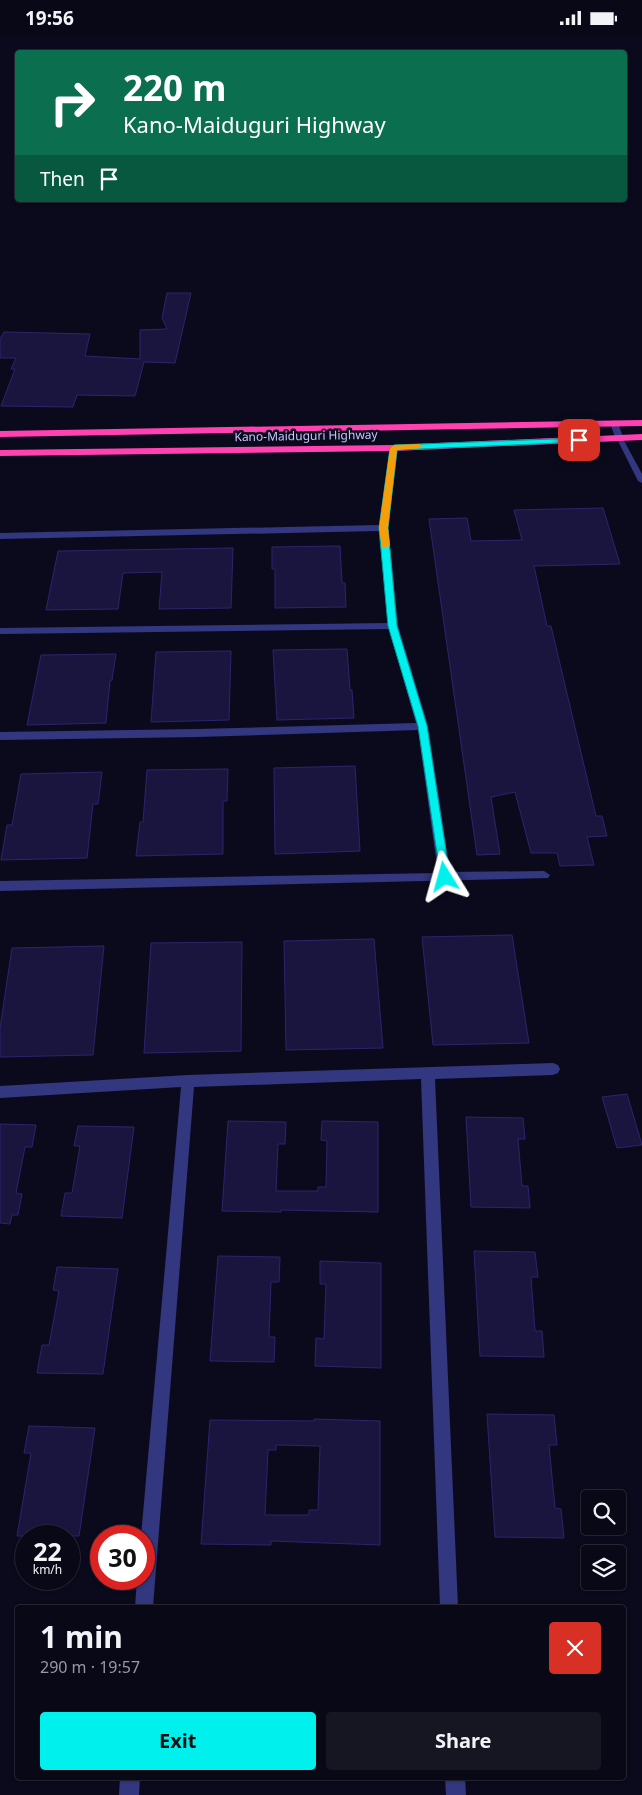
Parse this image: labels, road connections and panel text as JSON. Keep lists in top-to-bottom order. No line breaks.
{"streets":{"highway":["Kano-Maiduguri Highway"]},"page":{"status":"19:56","turn":["220 m","Kano-Maiduguri Highway"],"then":"Then","speed":"22 km/h","limit":"30","heading":["1 min","290 m · 19:57"],"buttons":["Exit","Share"]}}
